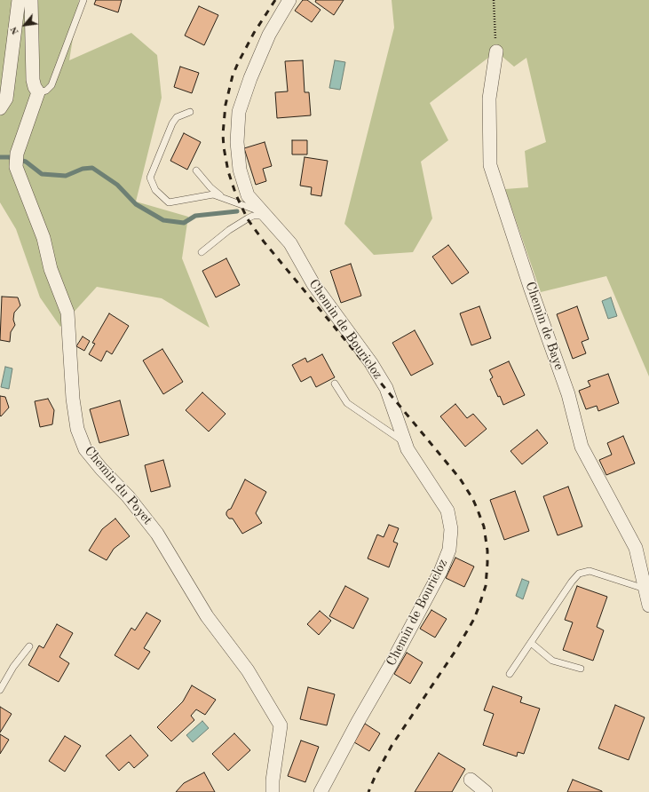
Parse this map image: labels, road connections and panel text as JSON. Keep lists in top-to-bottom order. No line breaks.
{"streets":{"street":["Chemin de Baye","Chemin de Bouricloz","Chemin du Poyet"]},"north":"bottom left"}
